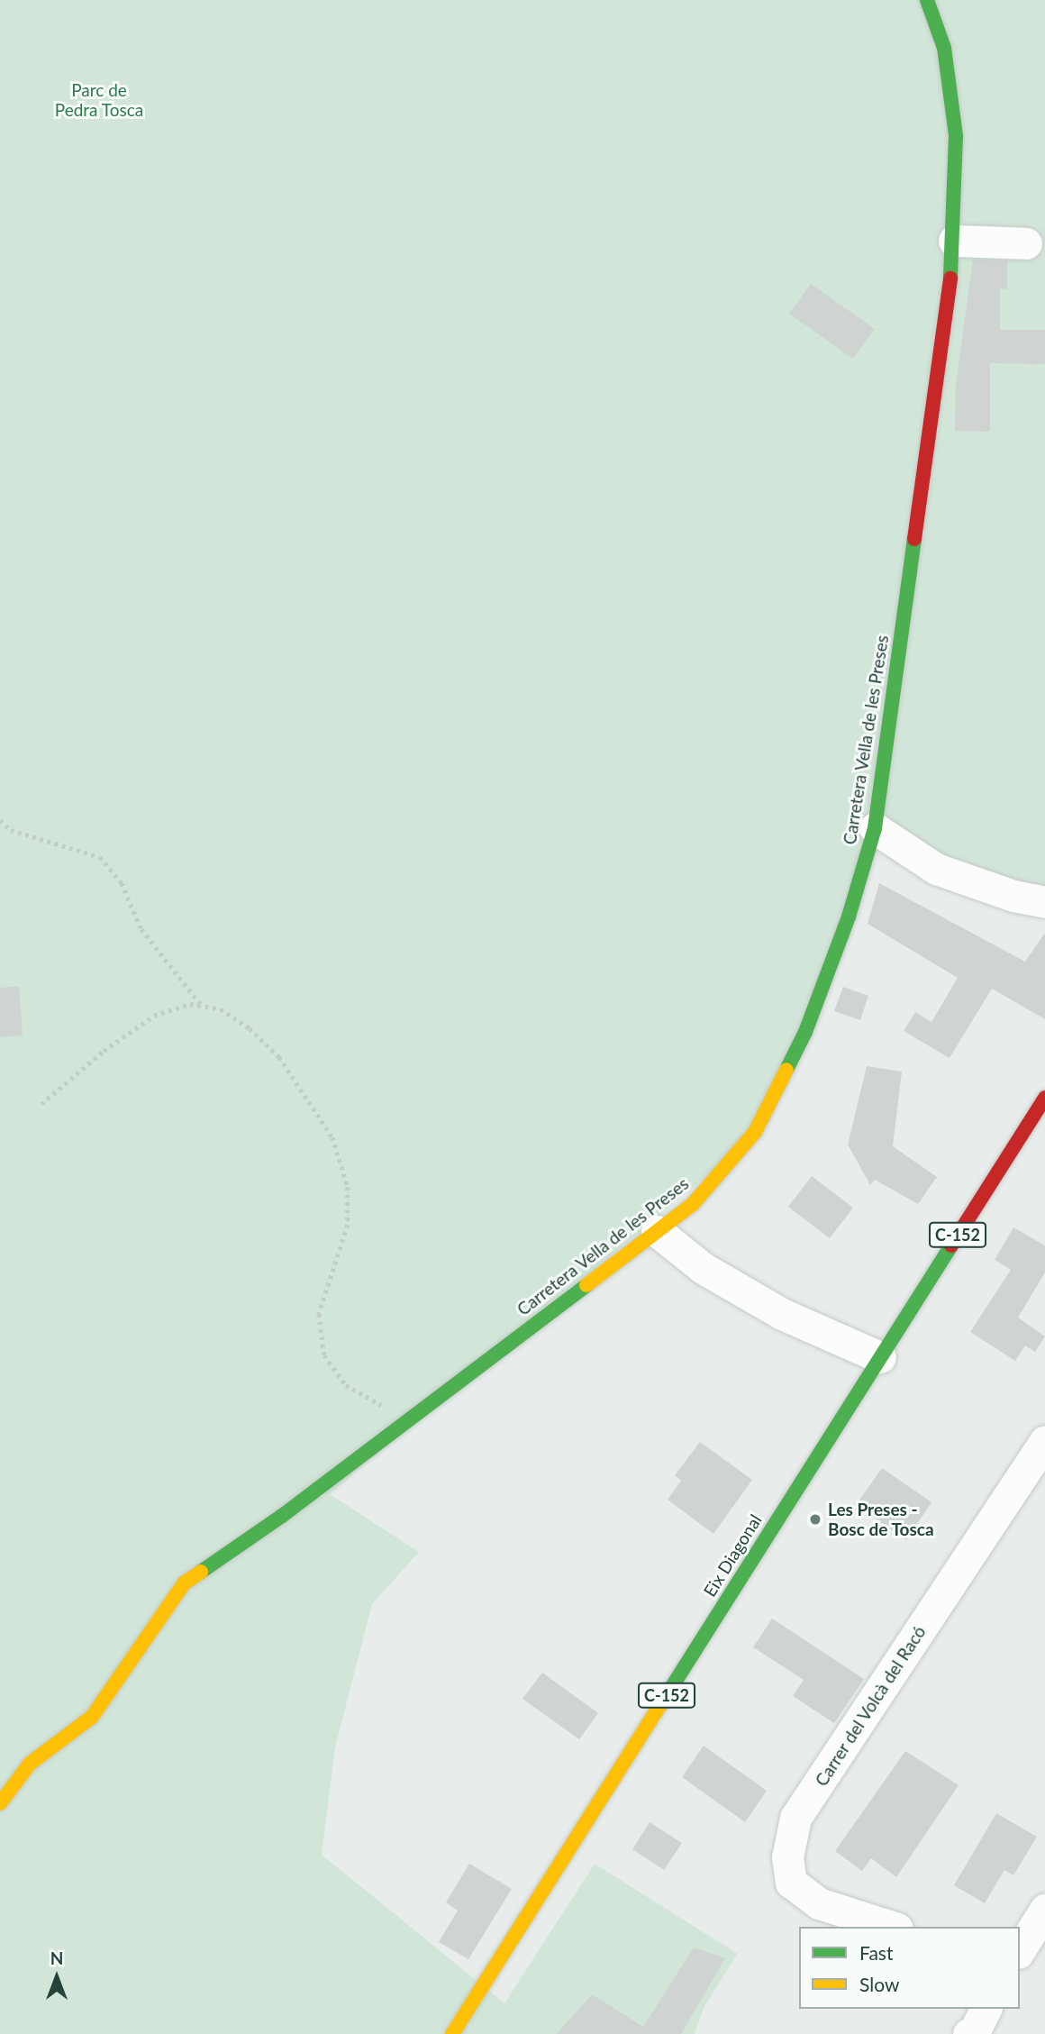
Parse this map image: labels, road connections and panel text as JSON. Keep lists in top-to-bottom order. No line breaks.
{"streets":{"street":["Carretera Vella de les Preses","C-152","Eix Diagonal","Carrer del Volcà del Racó"]},"parks":["Parc de Pedra Tosca"],"places":["Les Preses - Bosc de Tosca"],"legend":["Fast","Slow"],"north":"top"}
